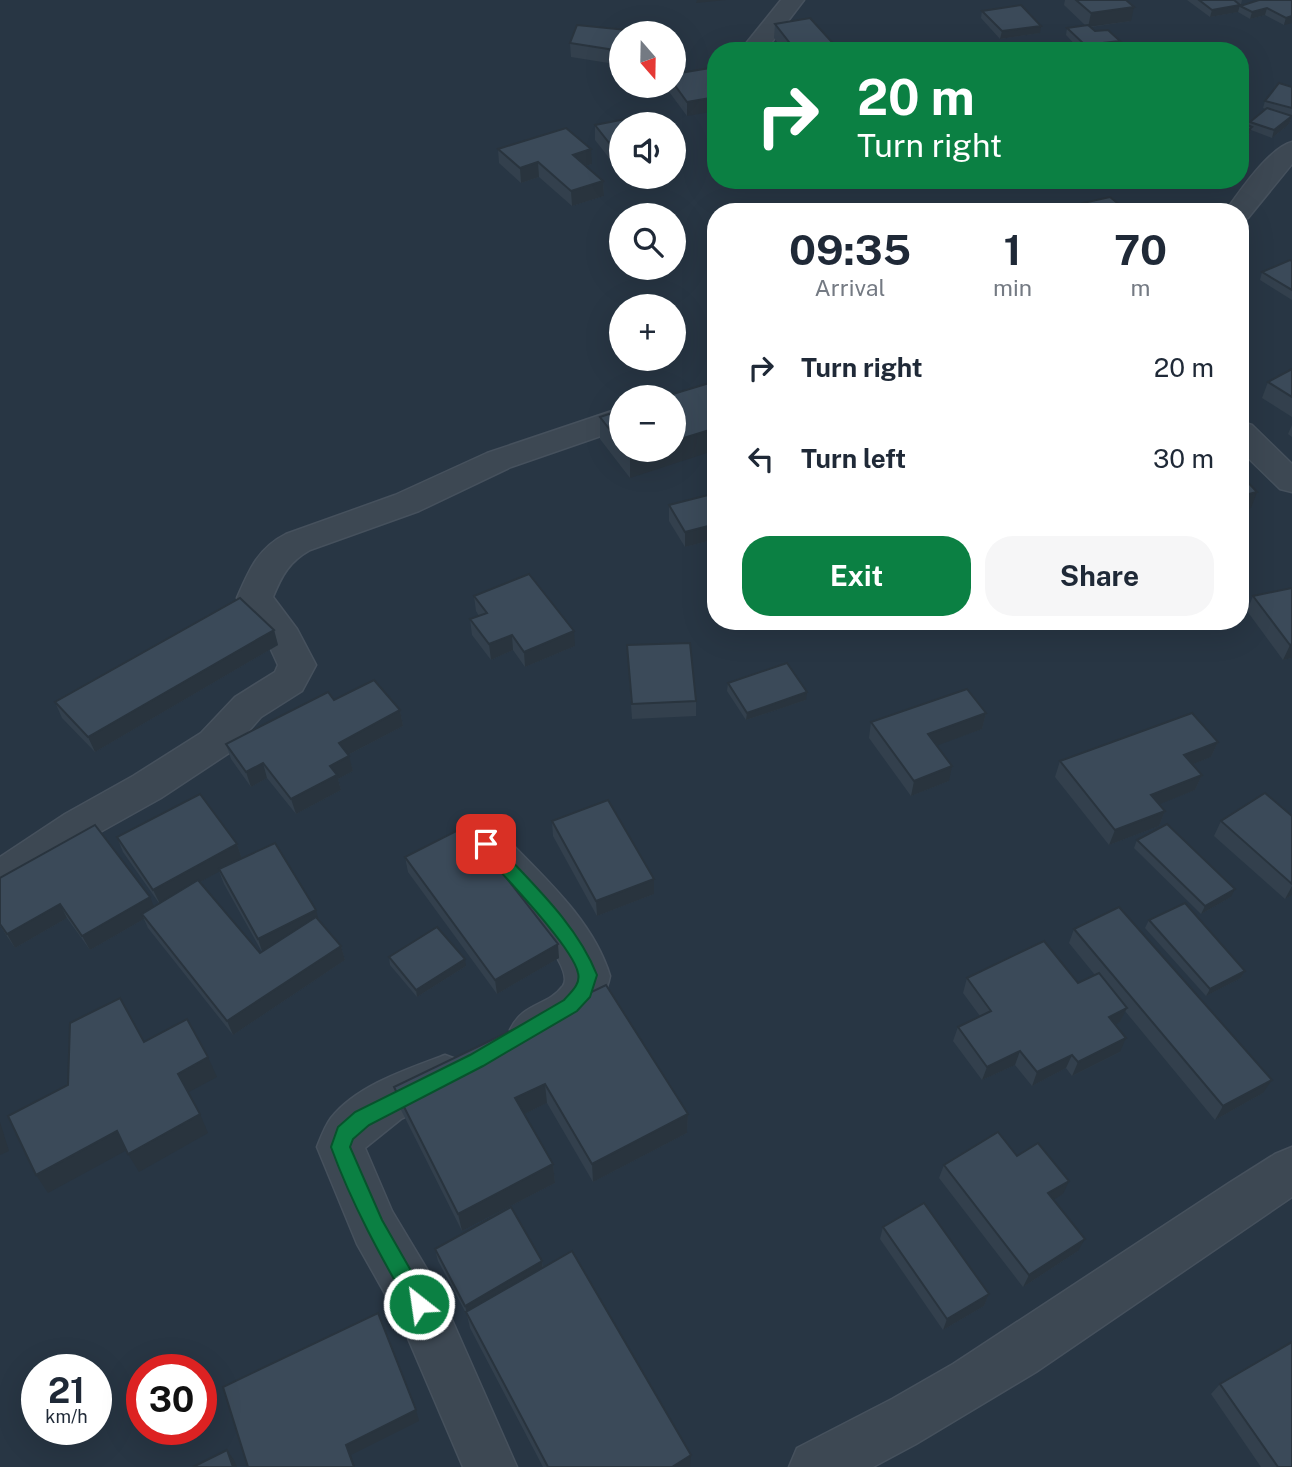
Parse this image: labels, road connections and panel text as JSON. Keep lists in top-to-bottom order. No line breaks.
{"north":"bottom","page":{"map_buttons":["+","−"],"turn":["20 m","Turn right"],"eta":["09:35","Arrival","1","min","70","m"],"list":[{"name":"Turn right","value":"20 m"},{"name":"Turn left","value":"30 m"}],"buttons":["Exit","Share"],"speed":"21 km/h","limit":"30"}}
